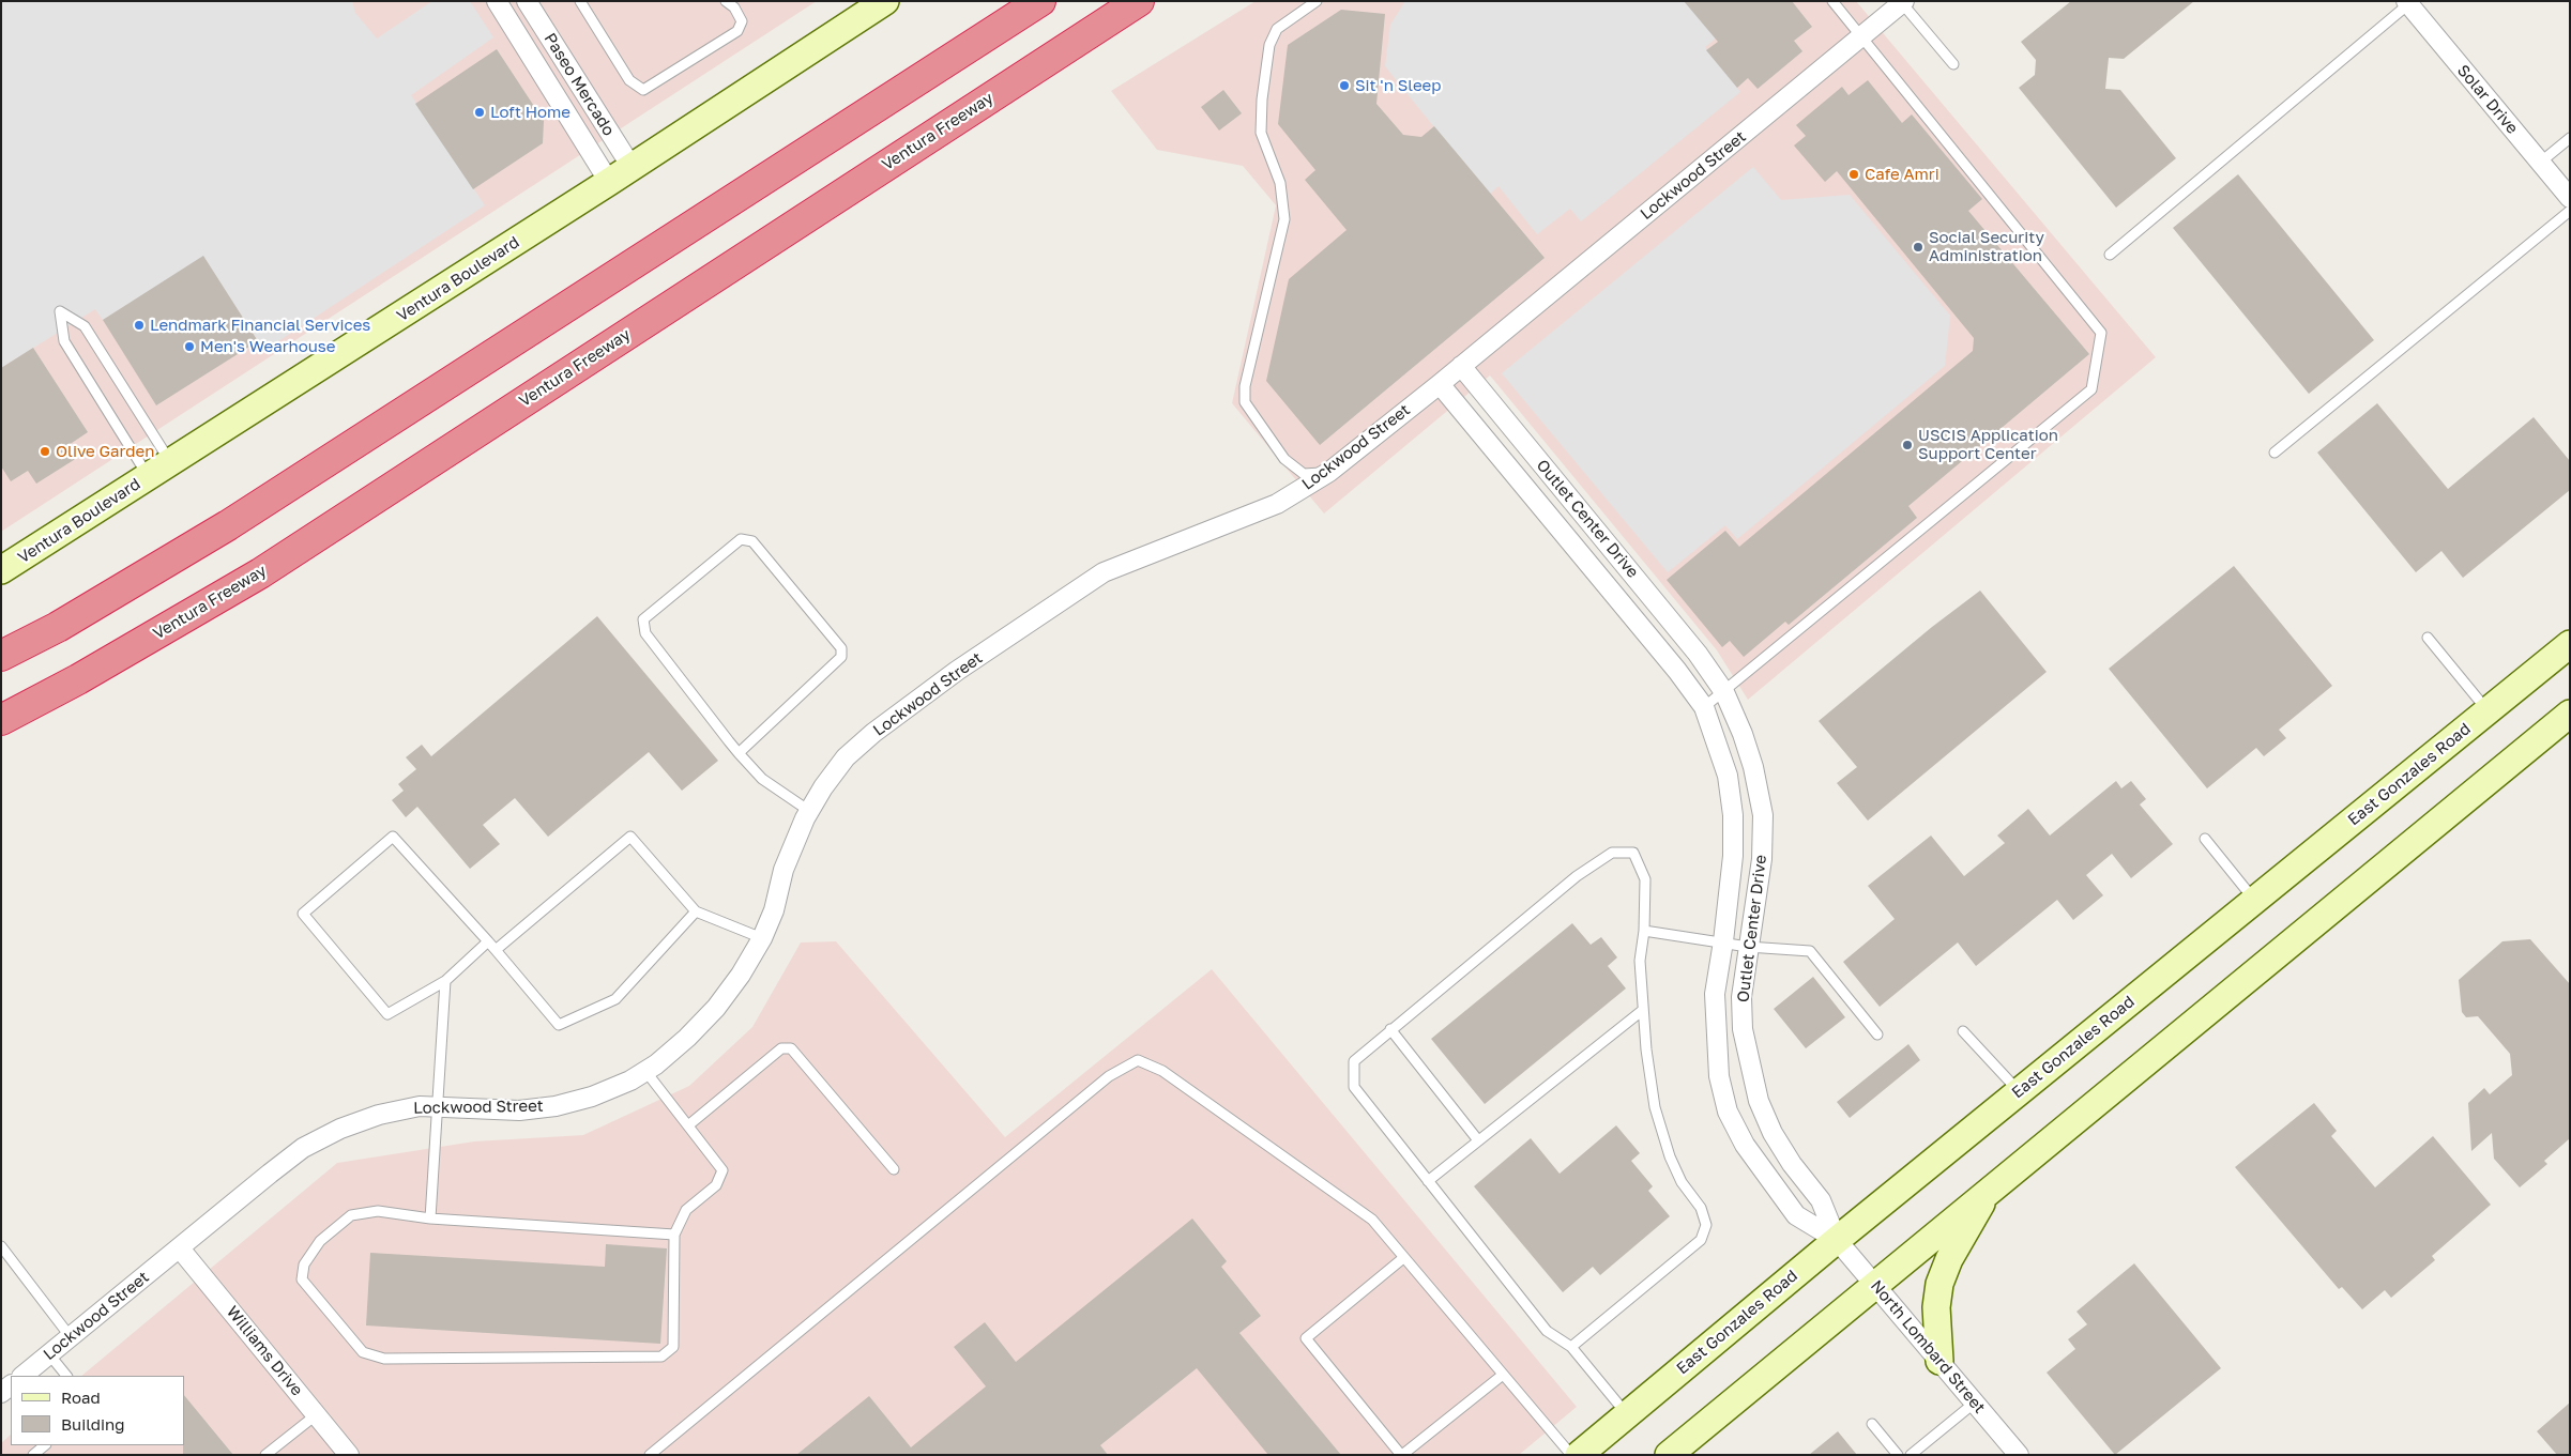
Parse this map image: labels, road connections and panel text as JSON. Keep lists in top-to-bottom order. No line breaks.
{"streets":{"highway":["Ventura Freeway"],"main road":["Ventura Boulevard","East Gonzales Road"],"street":["Paseo Mercado","Solar Drive","Lockwood Street","Outlet Center Drive","North Lombard Street","Williams Drive"]},"crossings":[["Paseo Mercado","Ventura Boulevard"],["Lockwood Street","Outlet Center Drive"],["Lockwood Street","Williams Drive"],["Outlet Center Drive","East Gonzales Road"],["Outlet Center Drive","North Lombard Street"],["East Gonzales Road","North Lombard Street"]],"places":["Sit 'n Sleep","Loft Home","Cafe Amri","Social Security Administration","Lendmark Financial Services","Men's Wearhouse","USCIS Application Support Center","Olive Garden"],"legend":["Road","Building"]}
